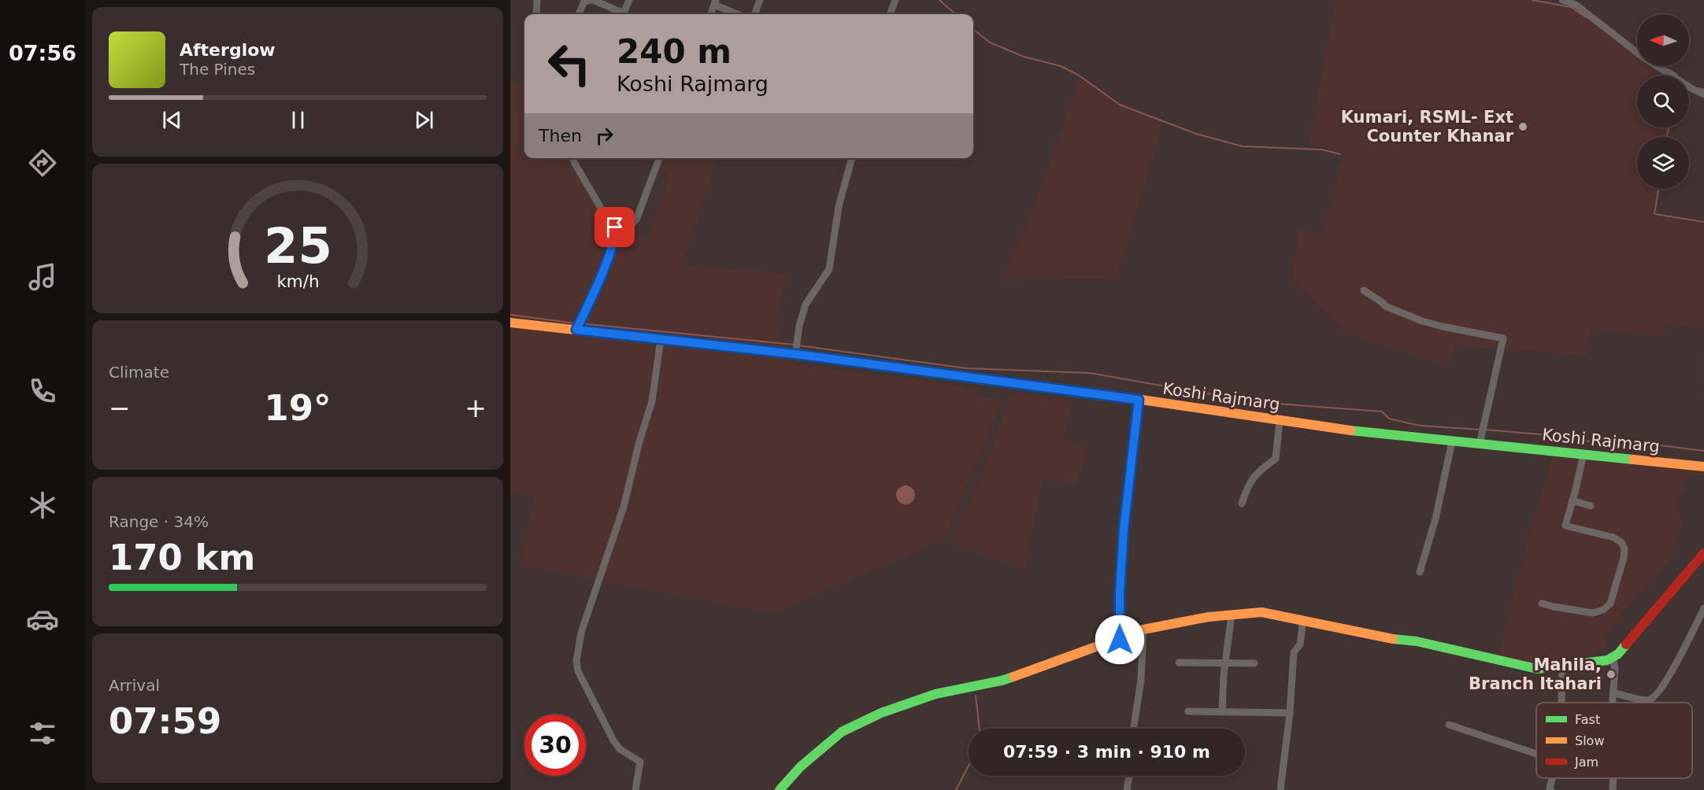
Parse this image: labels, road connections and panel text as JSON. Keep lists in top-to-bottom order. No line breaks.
{"streets":{"main road":["Koshi Rajmarg"]},"places":["Kumari, RSML- Ext Counter Khanar","Mahila, Branch Itahari"],"legend":["Fast","Slow","Jam"],"north":"left","page":{"tabs":"07:56","turn":["240 m","Koshi Rajmarg"],"song":["Afterglow","The Pines"],"then":"Then","tile":["Climate",["Range · 34%","170 km"],["Arrival","07:59"]],"heat":["−","19°","+"],"limit":"30","trip":"07:59 · 3 min · 910 m","gauge":["25","km/h"]}}
